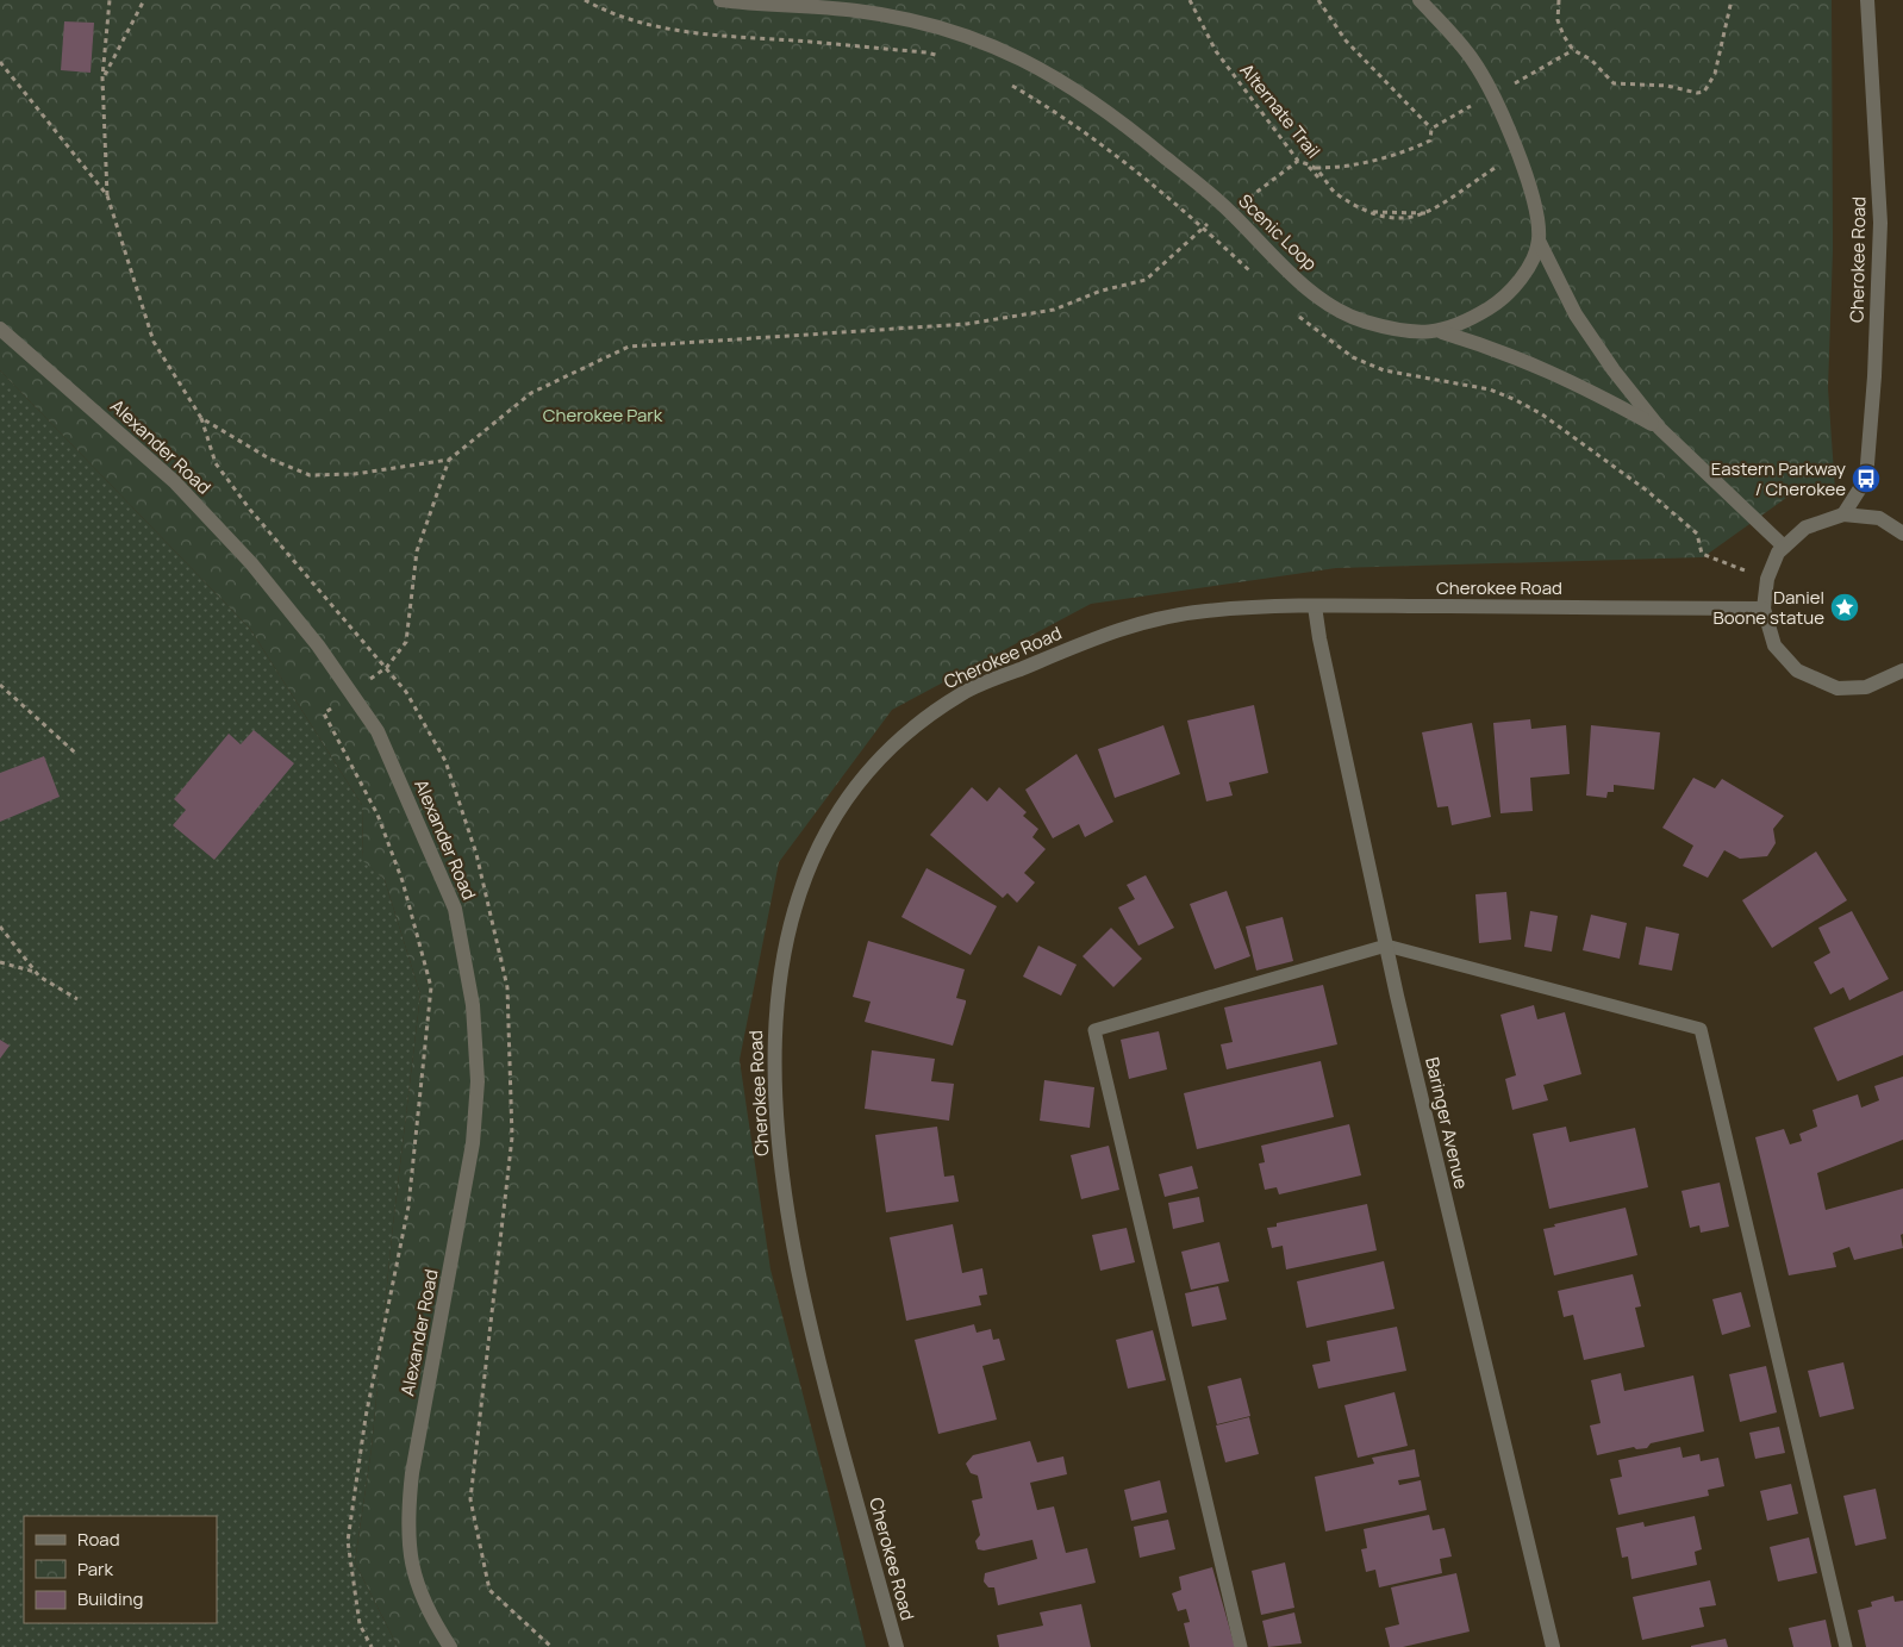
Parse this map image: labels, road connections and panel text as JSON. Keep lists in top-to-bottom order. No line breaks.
{"streets":{"street":["Scenic Loop","Cherokee Road","Alexander Road","Baringer Avenue"],"path":["Alternate Trail"]},"crossings":[["Cherokee Road","Baringer Avenue"]],"parks":["Cherokee Park"],"places":{"bus stop":["Eastern Parkway / Cherokee"],"place":["Daniel Boone statue"]},"legend":["Road","Park","Building"]}
